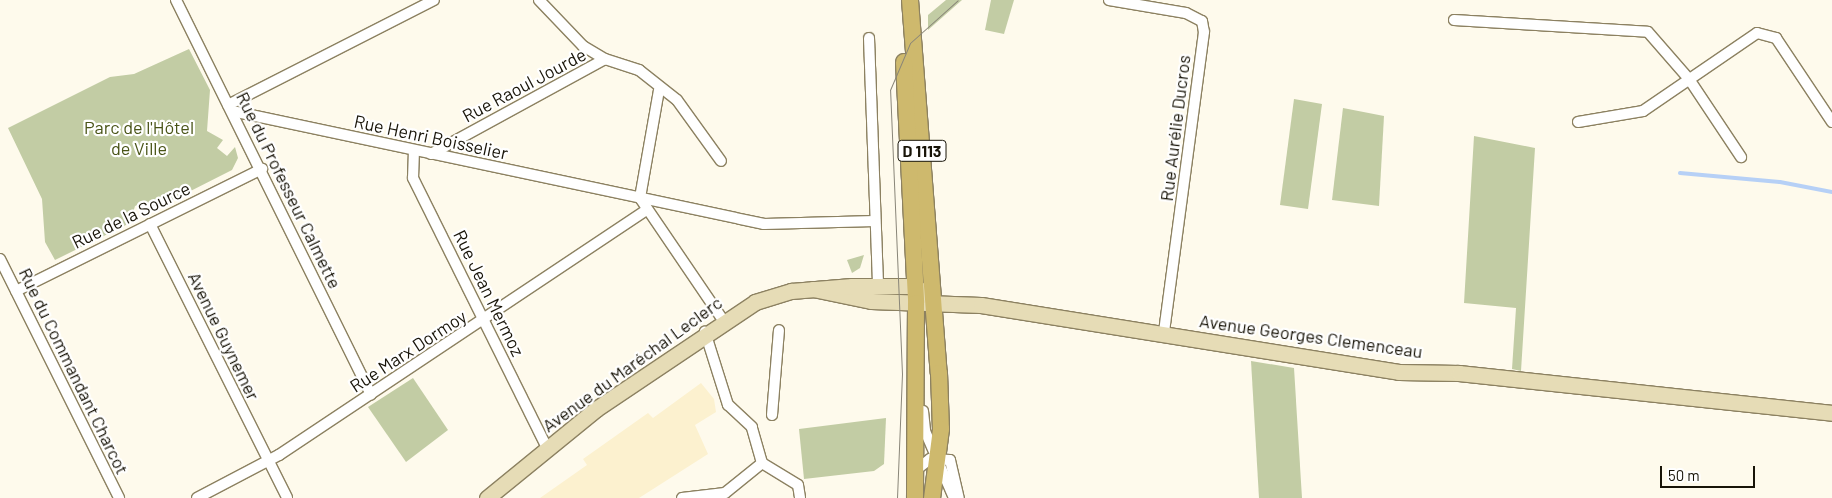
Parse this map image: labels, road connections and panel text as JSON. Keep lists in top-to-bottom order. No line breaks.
{"streets":{"main road":["D 1113"],"street":["Rue Raoul Jourde","Rue Aurélie Ducros","Rue Henri Boisselier","Rue du Professeur Calmette","Rue de la Source","Rue Jean Mermoz","Avenue Guynemer","Avenue Georges Clemenceau","Rue Marx Dormoy","Avenue du Maréchal Leclerc","Rue du Commandant Charcot"]},"crossings":[["Rue Raoul Jourde","Rue Henri Boisselier"],["Rue Aurélie Ducros","Avenue Georges Clemenceau"],["Rue Henri Boisselier","Rue du Professeur Calmette"],["Rue Henri Boisselier","Rue Jean Mermoz"],["D 1113","Avenue Georges Clemenceau"],["D 1113","Avenue du Maréchal Leclerc"],["Rue du Professeur Calmette","Rue de la Source"],["Rue du Professeur Calmette","Rue Marx Dormoy"],["Rue de la Source","Avenue Guynemer"],["Rue de la Source","Rue du Commandant Charcot"],["Rue Jean Mermoz","Rue Marx Dormoy"],["Rue Jean Mermoz","Avenue du Maréchal Leclerc"],["Avenue Guynemer","Rue Marx Dormoy"],["Avenue Georges Clemenceau","Avenue du Maréchal Leclerc"]],"parks":["Parc de l'Hôtel de Ville"],"scale_bar":"50 m"}
